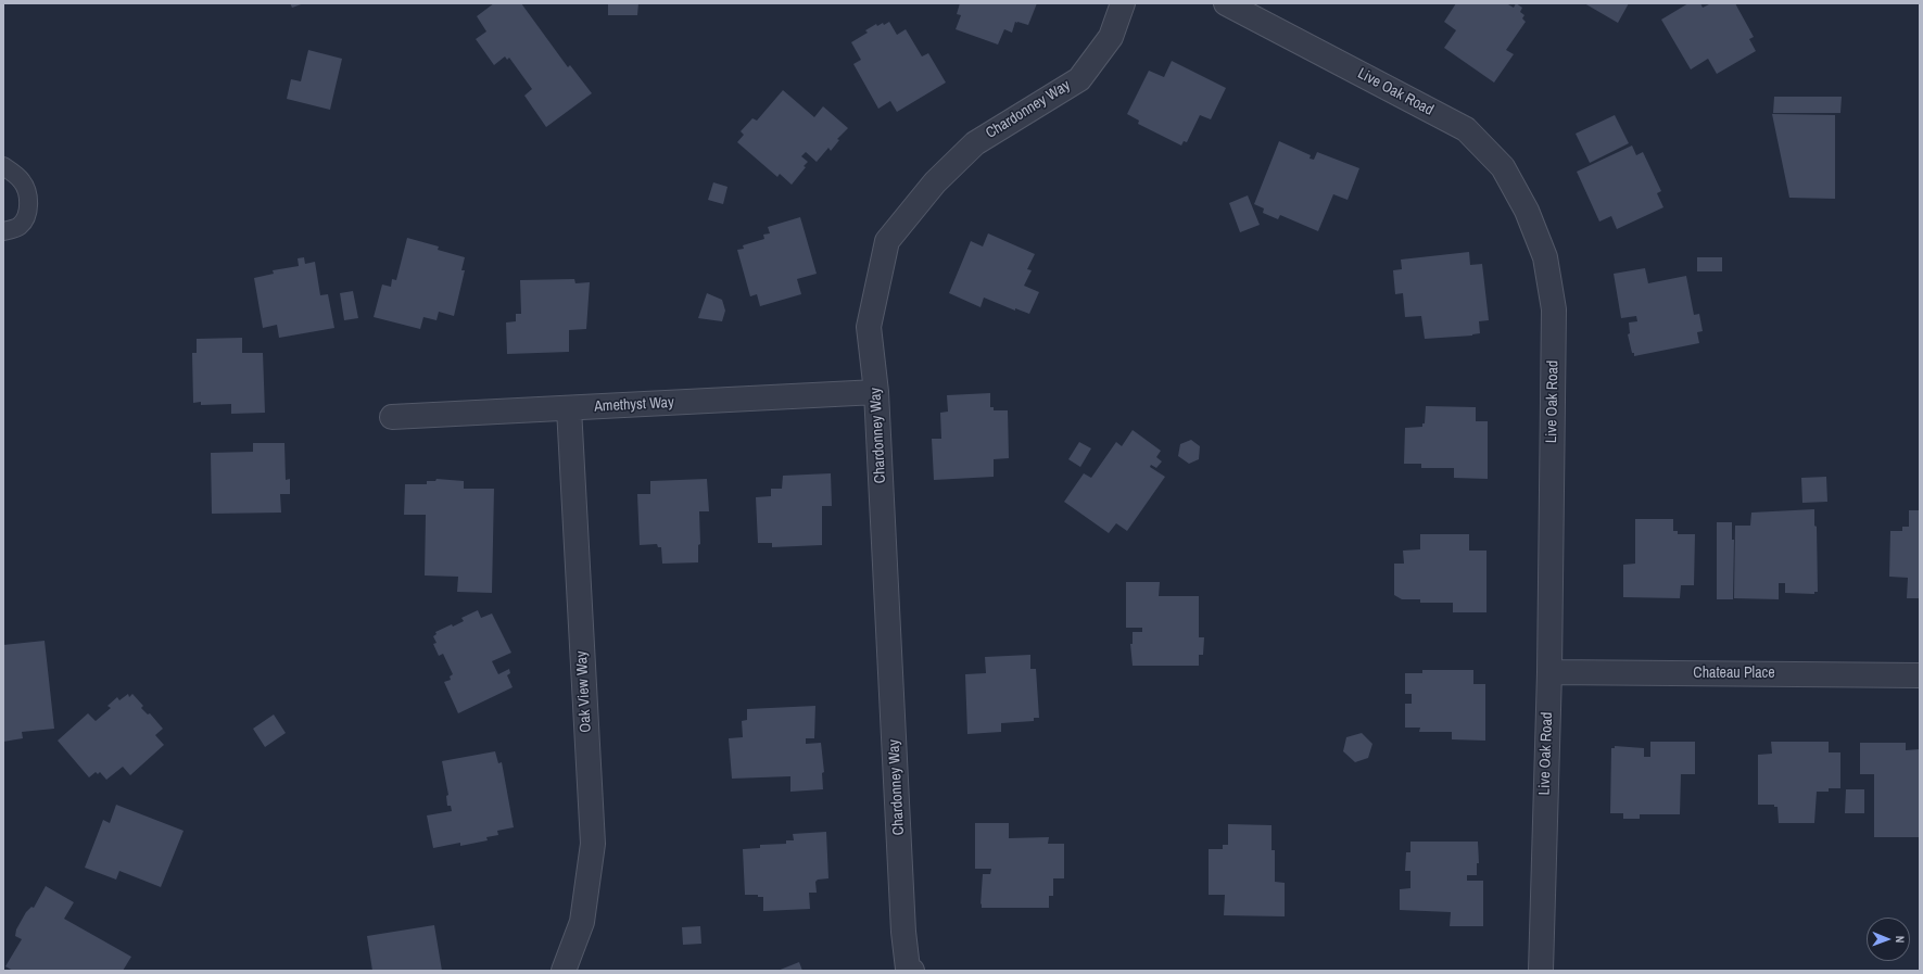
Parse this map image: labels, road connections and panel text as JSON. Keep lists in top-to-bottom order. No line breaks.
{"streets":{"street":["Live Oak Road","Chardonney Way","Amethyst Way","Chateau Place","Oak View Way"]},"crossings":[["Live Oak Road","Chateau Place"],["Chardonney Way","Amethyst Way"],["Amethyst Way","Oak View Way"]],"north":"right"}
